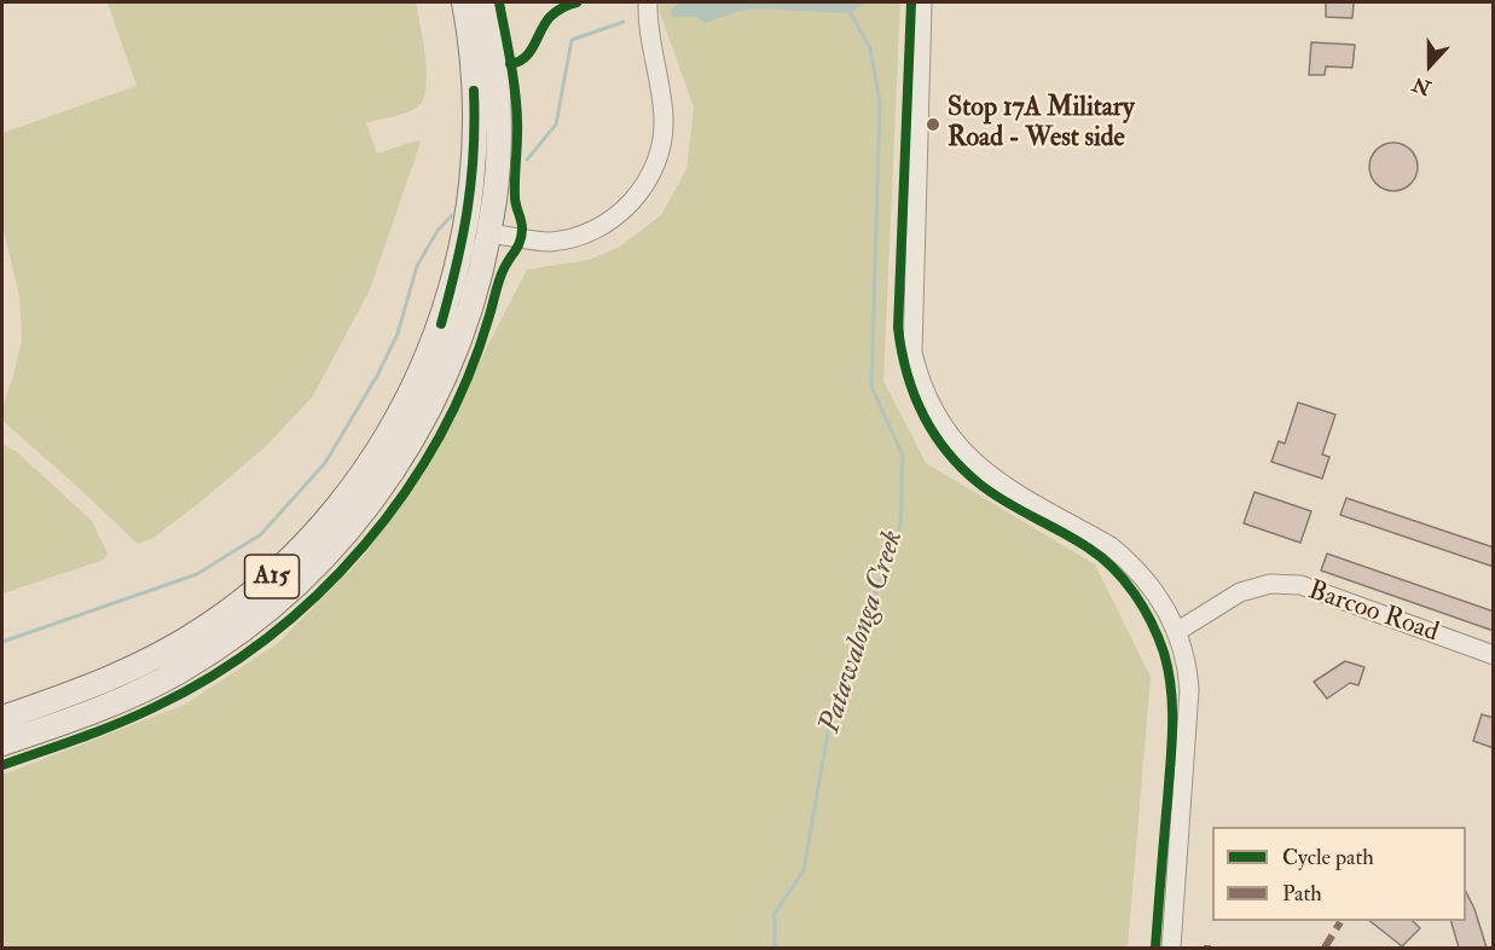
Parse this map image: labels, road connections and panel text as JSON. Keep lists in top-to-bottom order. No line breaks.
{"streets":{"main road":["A15"],"street":["Barcoo Road"]},"water":["Patawalonga Creek"],"places":["Stop 17A Military Road - West side"],"legend":["Cycle path","Path"],"north":"bottom"}
